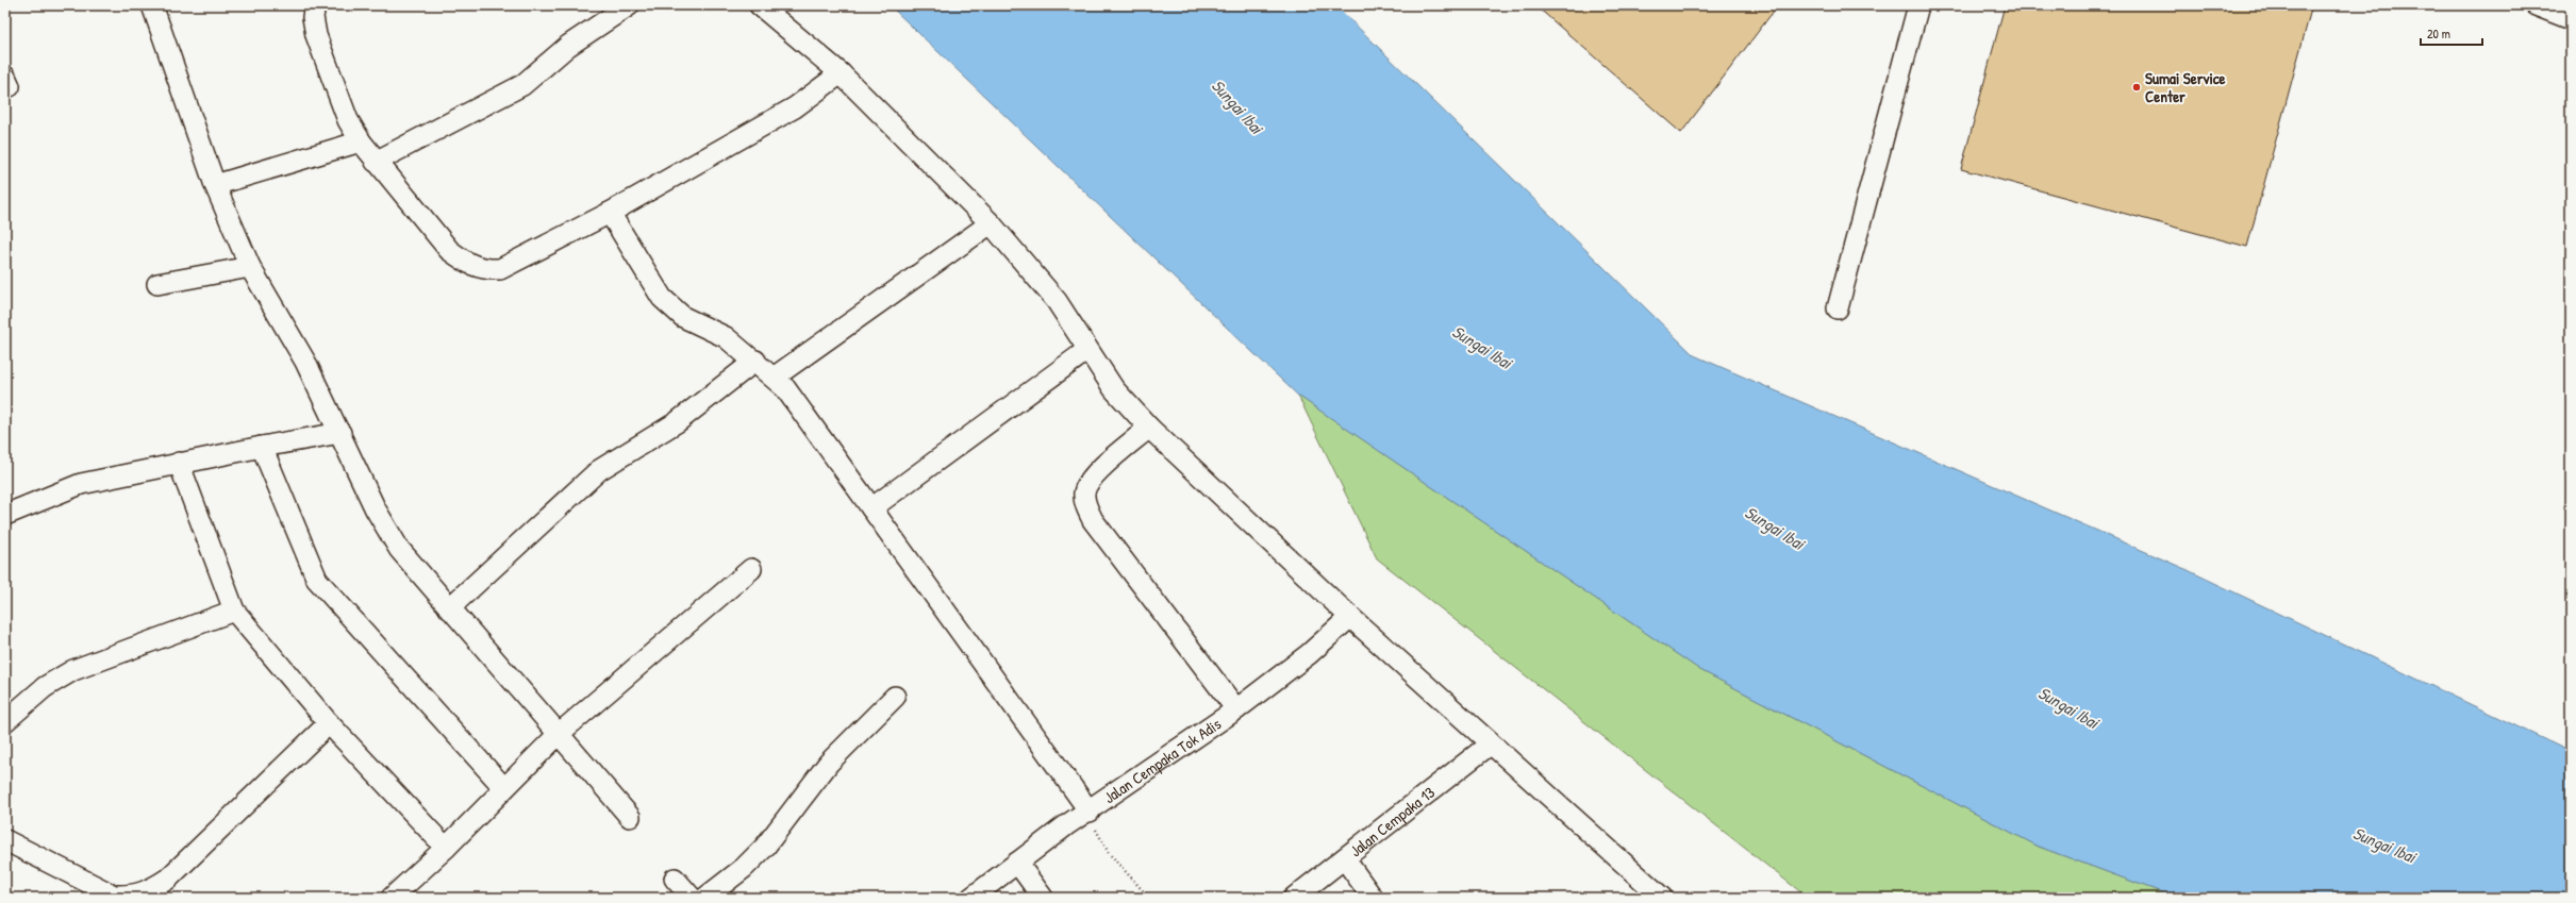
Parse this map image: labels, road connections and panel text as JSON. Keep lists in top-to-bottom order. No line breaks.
{"streets":{"street":["Jalan Cempaka Tok Adis","Jalan Cempaka 13"]},"water":["Sungai Ibai"],"places":["Sumai Service Center"],"scale_bar":"20 m"}
